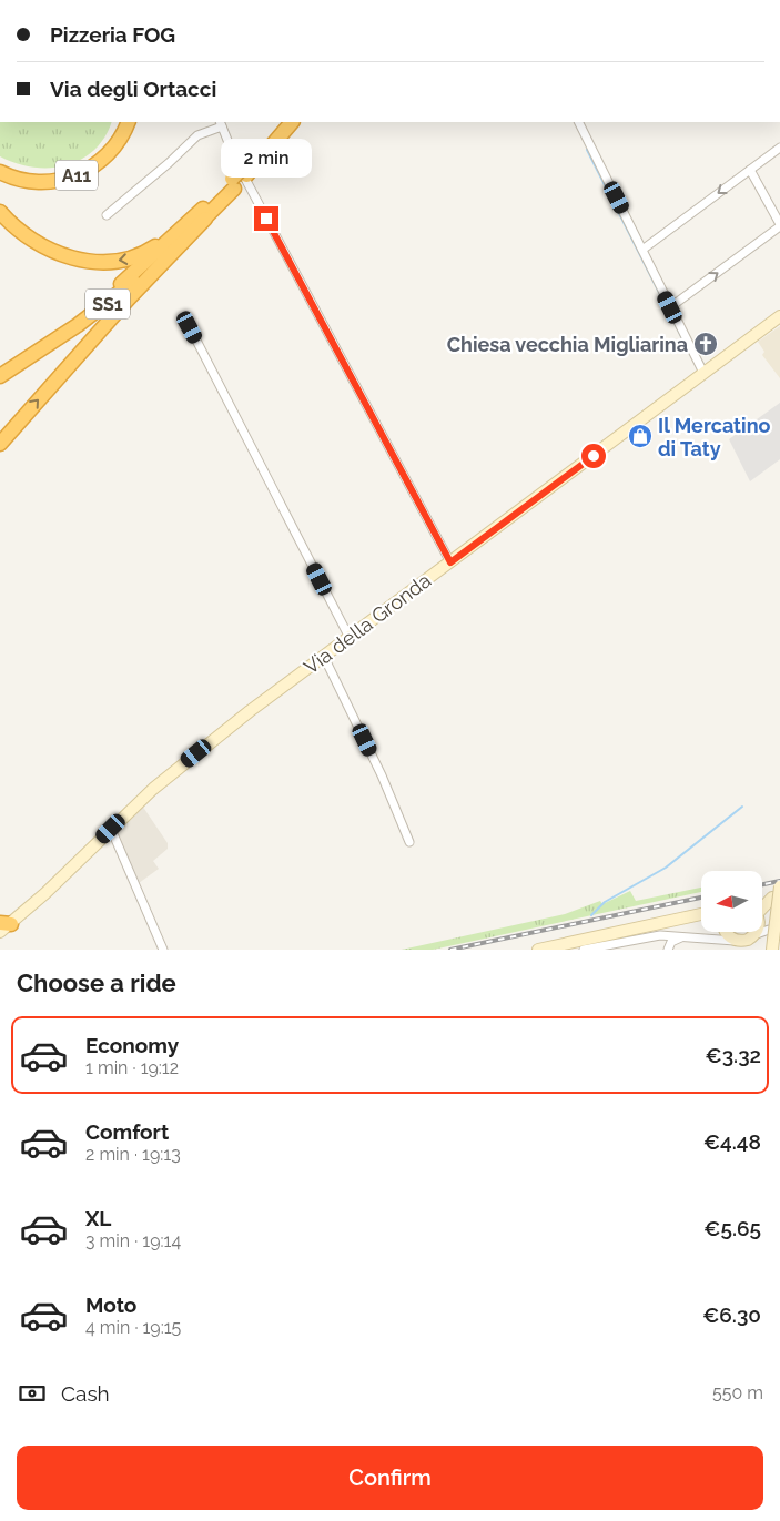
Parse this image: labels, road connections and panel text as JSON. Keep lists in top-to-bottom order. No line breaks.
{"streets":{"highway":["A11","SS1"],"street":["Via della Gronda"]},"places":{"church":["Chiesa vecchia Migliarina"],"shop":["Il Mercatino di Taty"]},"north":"left","page":{"banner":["Pizzeria FOG","Via degli Ortacci"],"bubble":"2 min","heading":"Choose a ride","list":[{"name":"Economy","note":"1 min · 19:12","value":"€3.32"},{"name":"Comfort","note":"2 min · 19:13","value":"€4.48"},{"name":"XL","note":"3 min · 19:14","value":"€5.65"},{"name":"Moto","note":"4 min · 19:15","value":"€6.30"}],"pay":["Cash","550 m"],"buttons":"Confirm"}}
